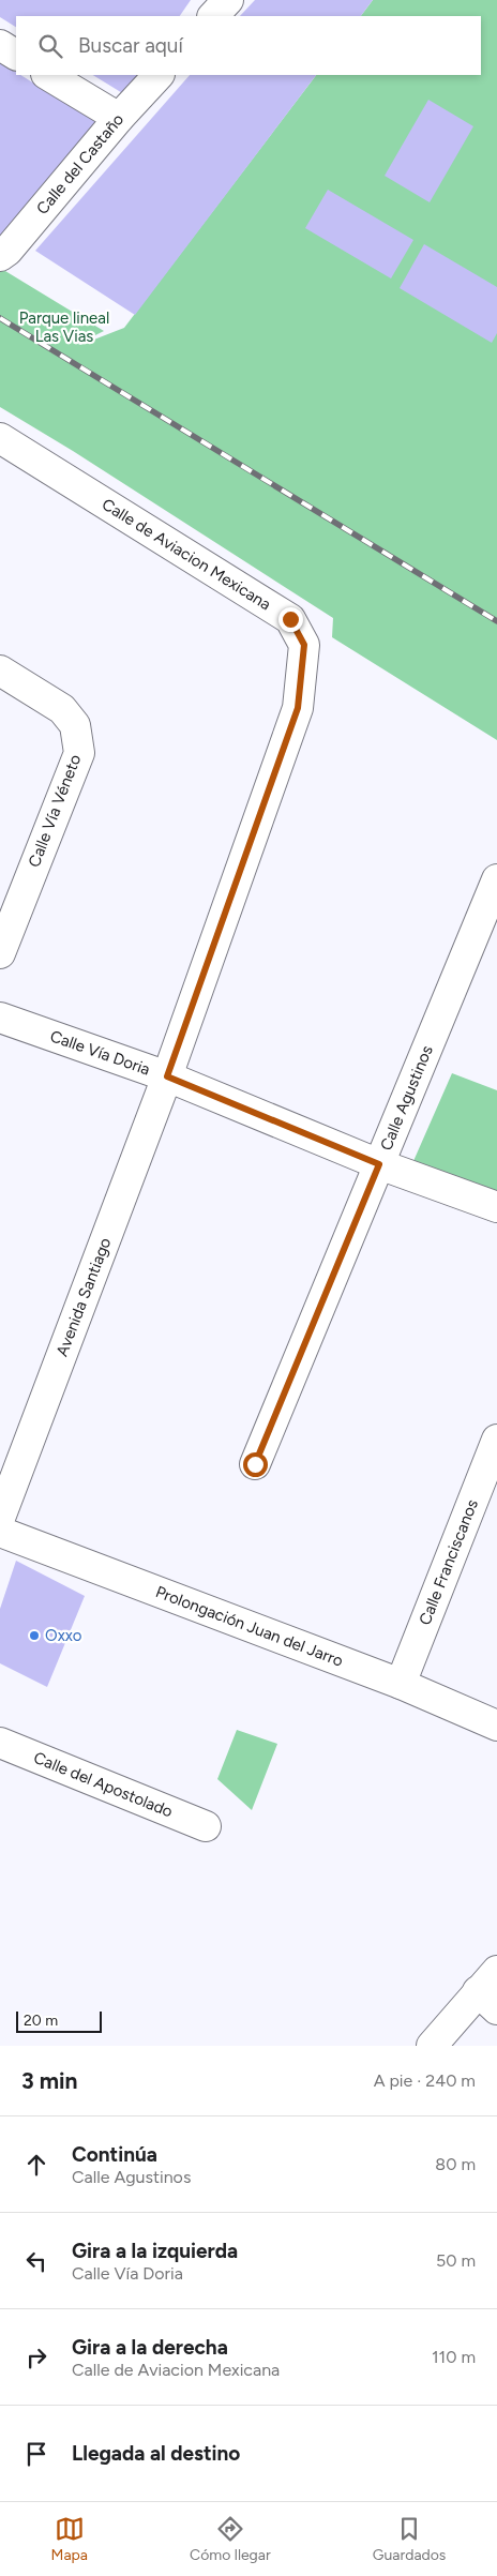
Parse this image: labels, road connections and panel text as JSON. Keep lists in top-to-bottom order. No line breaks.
{"streets":{"street":["Calle del Castaño","Calle de Aviacion Mexicana","Calle Vía Véneto","Calle Vía Doria","Calle Agustinos","Avenida Santiago","Calle Franciscanos","Prolongación Juan del Jarro","Calle del Apostolado"]},"crossings":[["Calle de Aviacion Mexicana","Calle Vía Doria"],["Calle de Aviacion Mexicana","Avenida Santiago"],["Calle Vía Doria","Calle Agustinos"],["Calle Vía Doria","Avenida Santiago"],["Calle Franciscanos","Prolongación Juan del Jarro"]],"parks":["Parque lineal Las Vias"],"places":["Oxxo"],"scale_bar":"20 m","page":{"search":"Buscar aquí","scale":"20 m","heading":["3 min","A pie · 240 m"],"list":[["Continúa","Calle Agustinos","80 m"],["Gira a la izquierda","Calle Vía Doria","50 m"],["Gira a la derecha","Calle de Aviacion Mexicana","110 m"],"Llegada al destino"],"nav":["Mapa","Cómo llegar","Guardados"]}}
